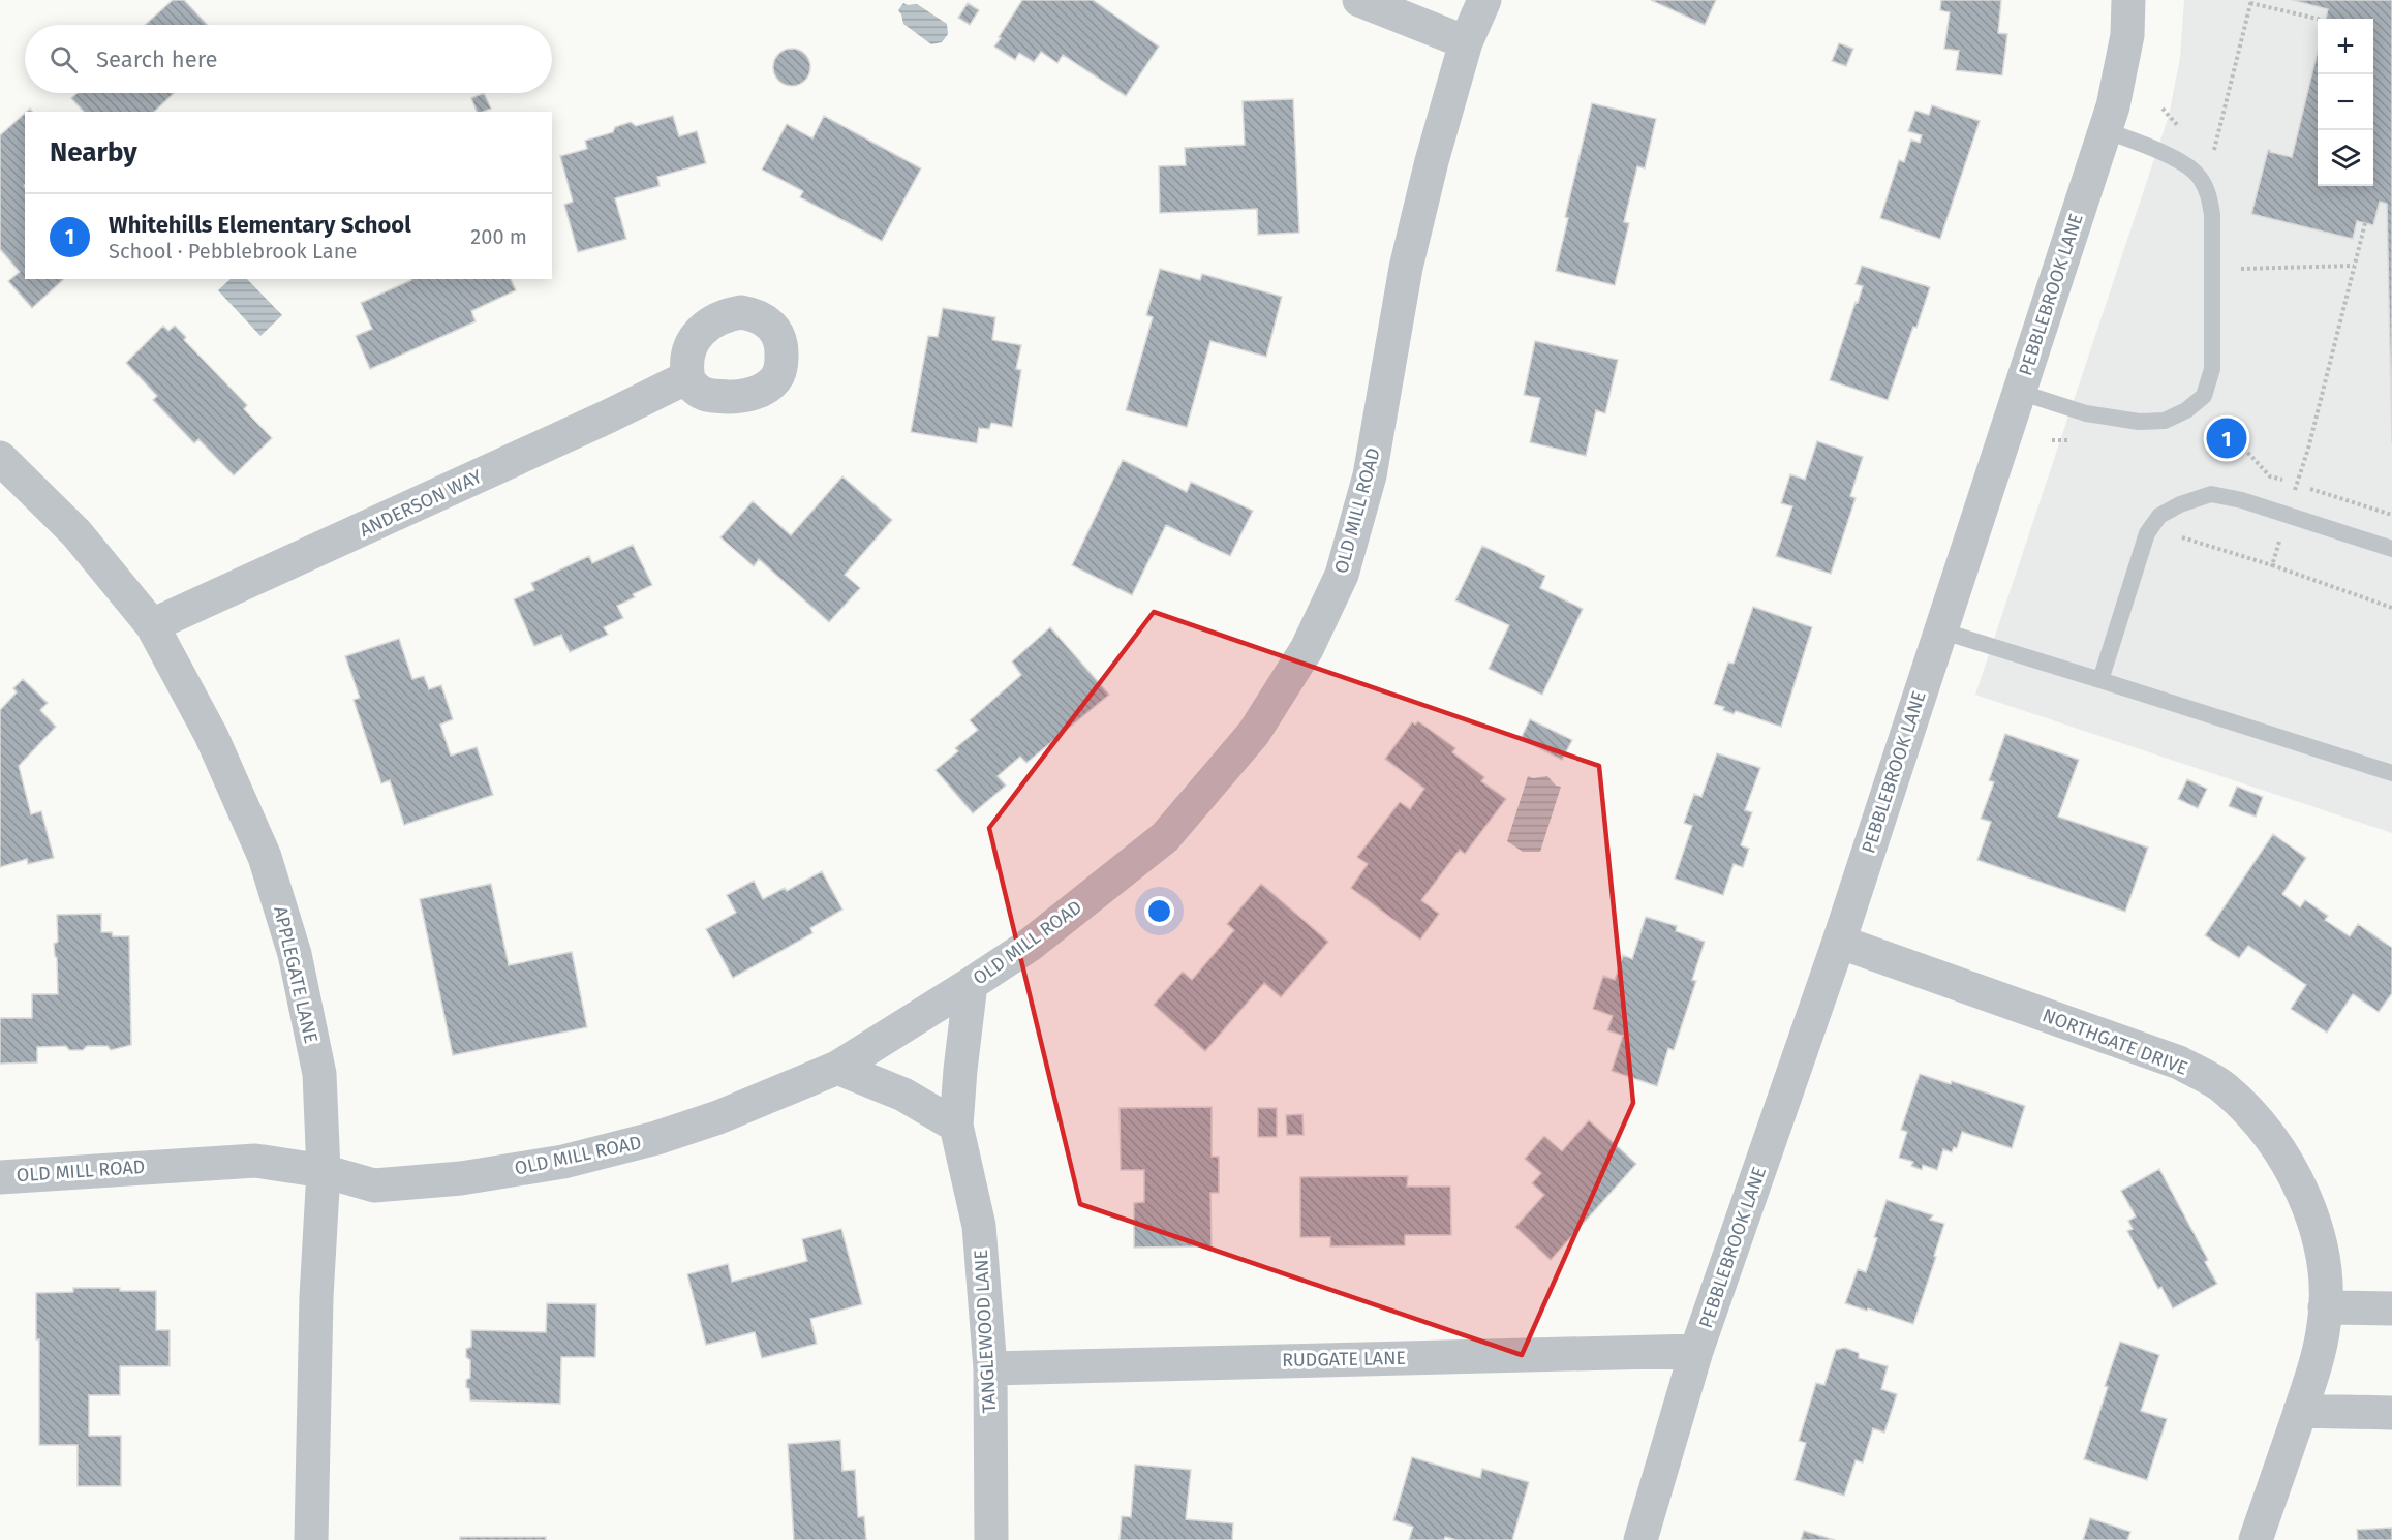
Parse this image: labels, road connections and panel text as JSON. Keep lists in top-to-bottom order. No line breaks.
{"streets":{"street":["PEBBLEBROOK LANE","ANDERSON WAY","OLD MILL ROAD","APPLEGATE LANE","NORTHGATE DRIVE","TANGLEWOOD LANE","RUDGATE LANE"]},"crossings":[["PEBBLEBROOK LANE","NORTHGATE DRIVE"],["PEBBLEBROOK LANE","RUDGATE LANE"],["ANDERSON WAY","APPLEGATE LANE"],["OLD MILL ROAD","APPLEGATE LANE"],["OLD MILL ROAD","TANGLEWOOD LANE"],["TANGLEWOOD LANE","RUDGATE LANE"]],"page":{"map_buttons":["+","−"],"search":"Search here","heading":"Nearby","list":[{"mark":"1","name":"Whitehills Elementary School","note":"School · Pebblebrook Lane","value":"200 m"}],"pins":"1"}}
